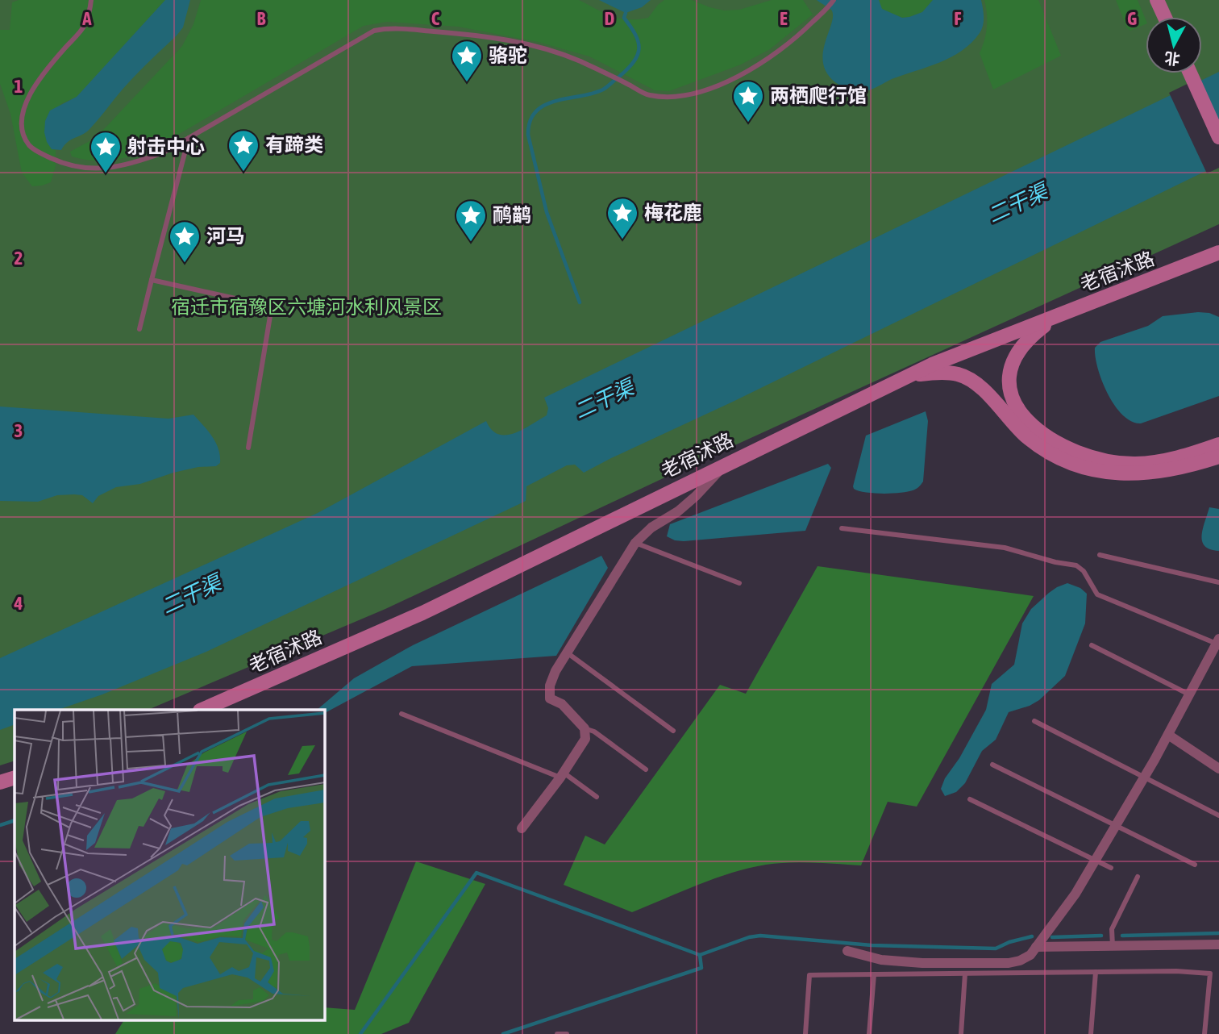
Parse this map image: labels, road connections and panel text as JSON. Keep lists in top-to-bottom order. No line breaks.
{"streets":{"main road":["老宿沭路"]},"water":["二干渠"],"parks":["宿迁市宿豫区六塘河水利风景区"],"places":{"place":["骆驼","两栖爬行馆","有蹄类","射击中心","梅花鹿","鸸鹋","河马"]},"north":"bottom","grid":{"columns":["A","B","C","D","E","F","G"],"rows":["1","2","3","4"]}}
